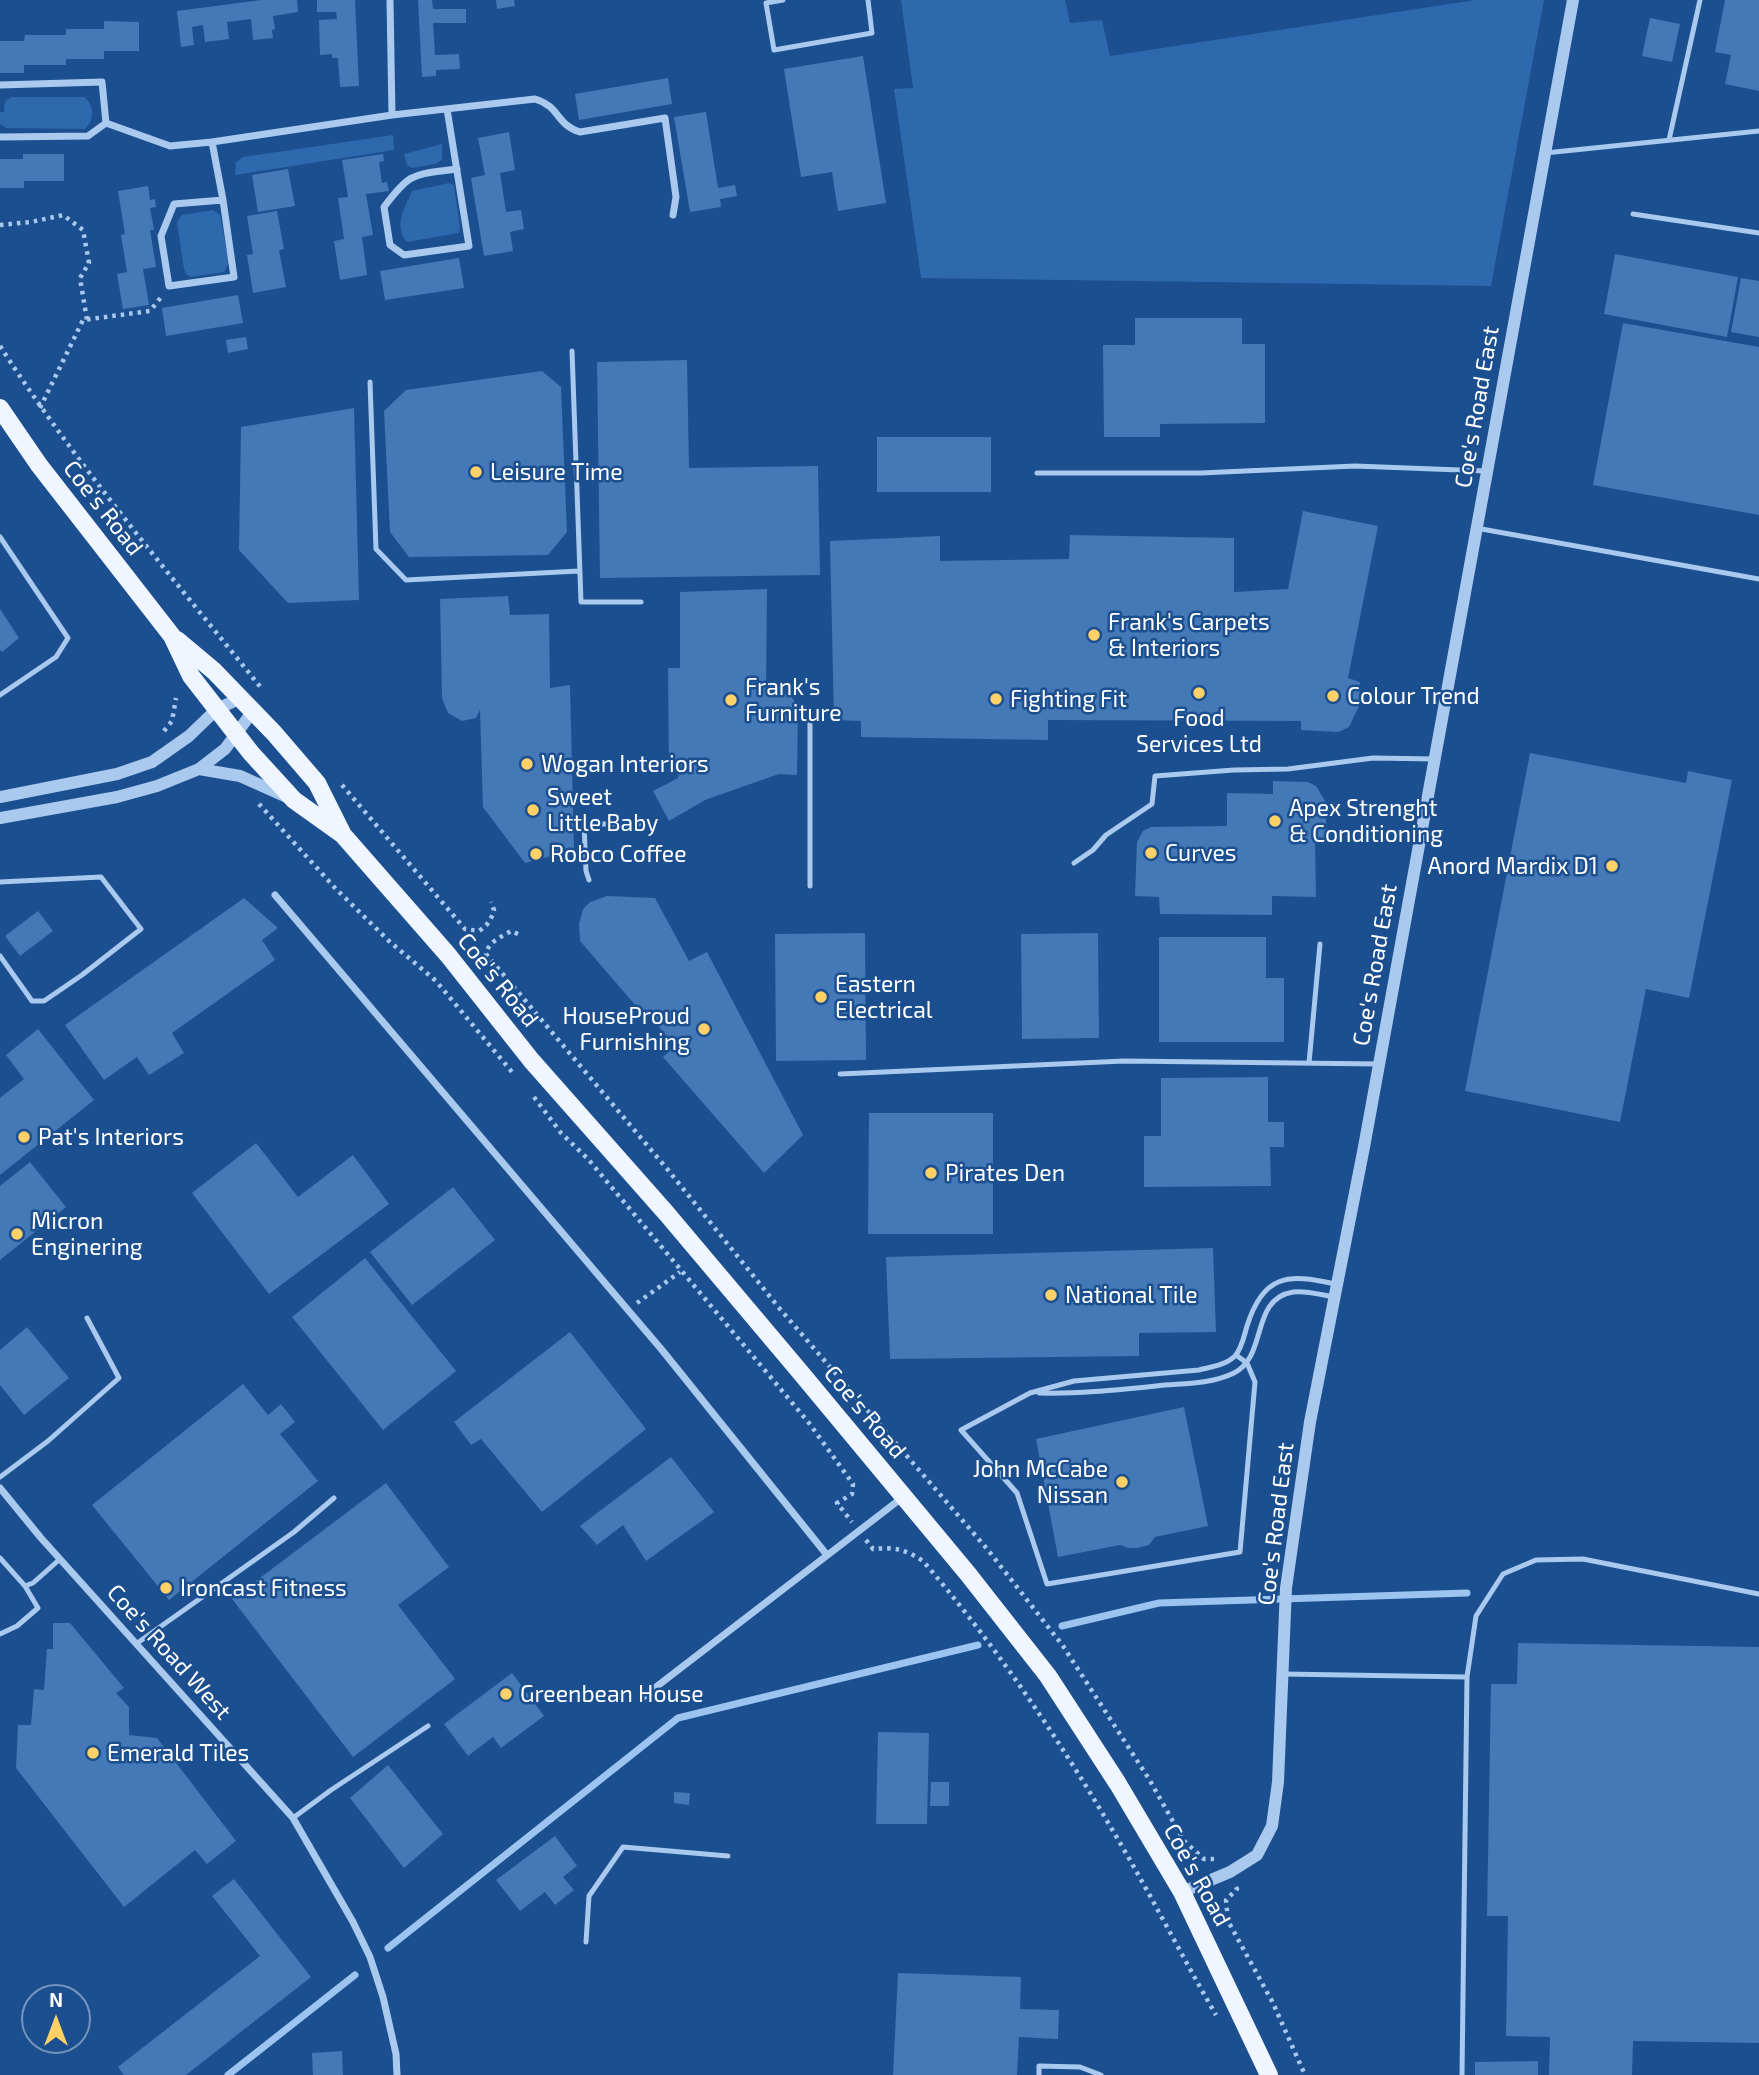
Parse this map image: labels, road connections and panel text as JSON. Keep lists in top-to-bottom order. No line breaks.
{"streets":{"main road":["Coe's Road"],"street":["Coe's Road East","Coe's Road West"]},"crossings":[["Coe's Road East","Coe's Road"]],"places":["Leisure Time","Frank's Carpets & Interiors","Food Services Ltd","Colour Trend","Fighting Fit","Frank's Furniture","Wogan Interiors","Sweet Little Baby","Apex Strenght & Conditioning","Curves","Robco Coffee","Anord Mardix D1","Eastern Electrical","HouseProud Furnishing","Pat's Interiors","Pirates Den","Micron Enginering","National Tile","John McCabe Nissan","Ironcast Fitness","Greenbean House","Emerald Tiles"],"north":"top"}
